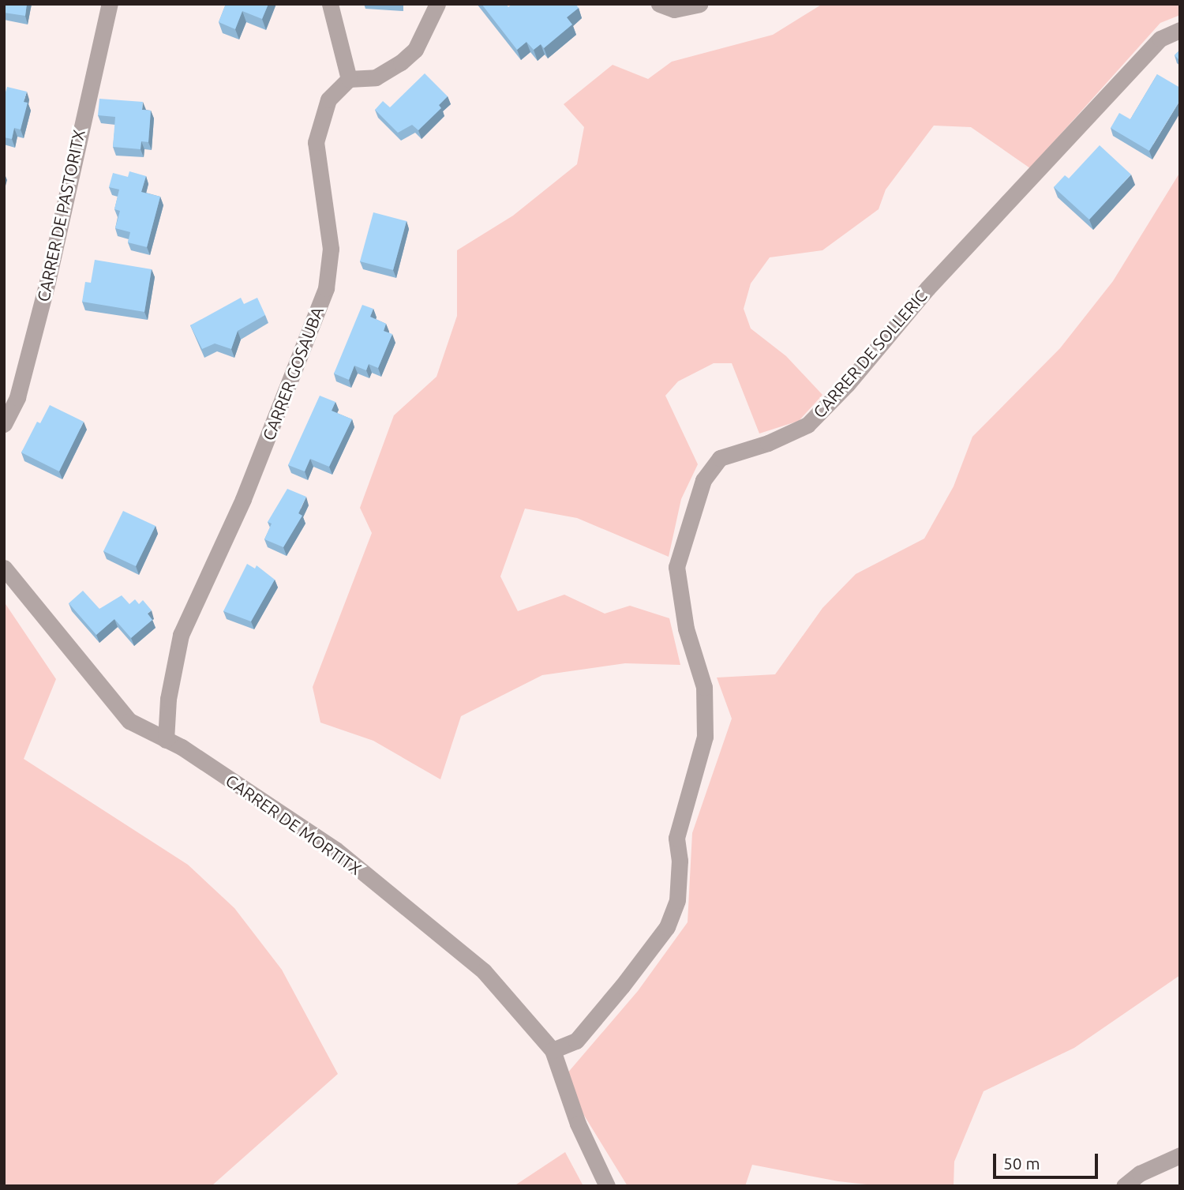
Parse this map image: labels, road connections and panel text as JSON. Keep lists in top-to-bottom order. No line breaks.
{"streets":{"street":["CARRER DE PASTORITX","CARRER DE SOLLERIC","CARRER GOSAUBA","CARRER DE MORTITX"]},"crossings":[["CARRER DE SOLLERIC","CARRER DE MORTITX"],["CARRER GOSAUBA","CARRER DE MORTITX"]],"scale_bar":"50 m"}
